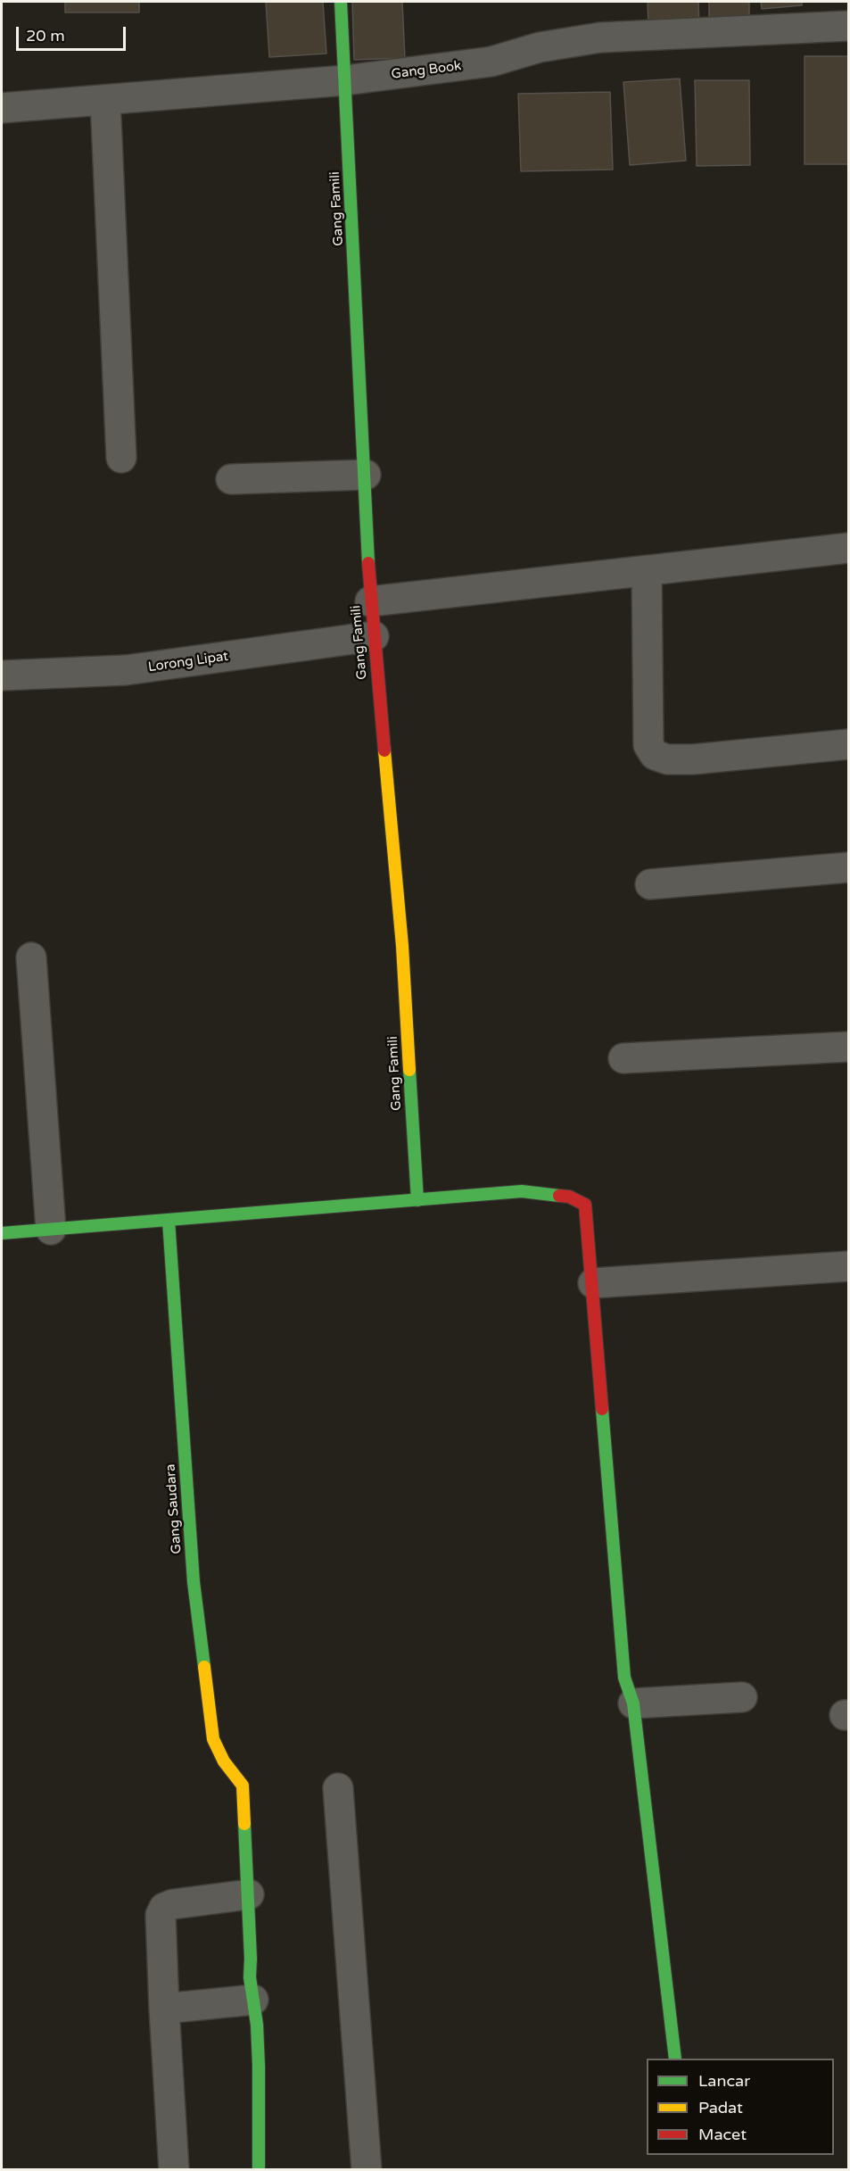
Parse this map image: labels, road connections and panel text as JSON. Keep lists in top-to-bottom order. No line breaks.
{"streets":{"street":["Gang Book","Gang Famili","Lorong Lipat","Gang Saudara"]},"crossings":[["Gang Book","Gang Famili"],["Gang Famili","Lorong Lipat"]],"legend":["Lancar","Padat","Macet"],"scale_bar":"20 m"}
